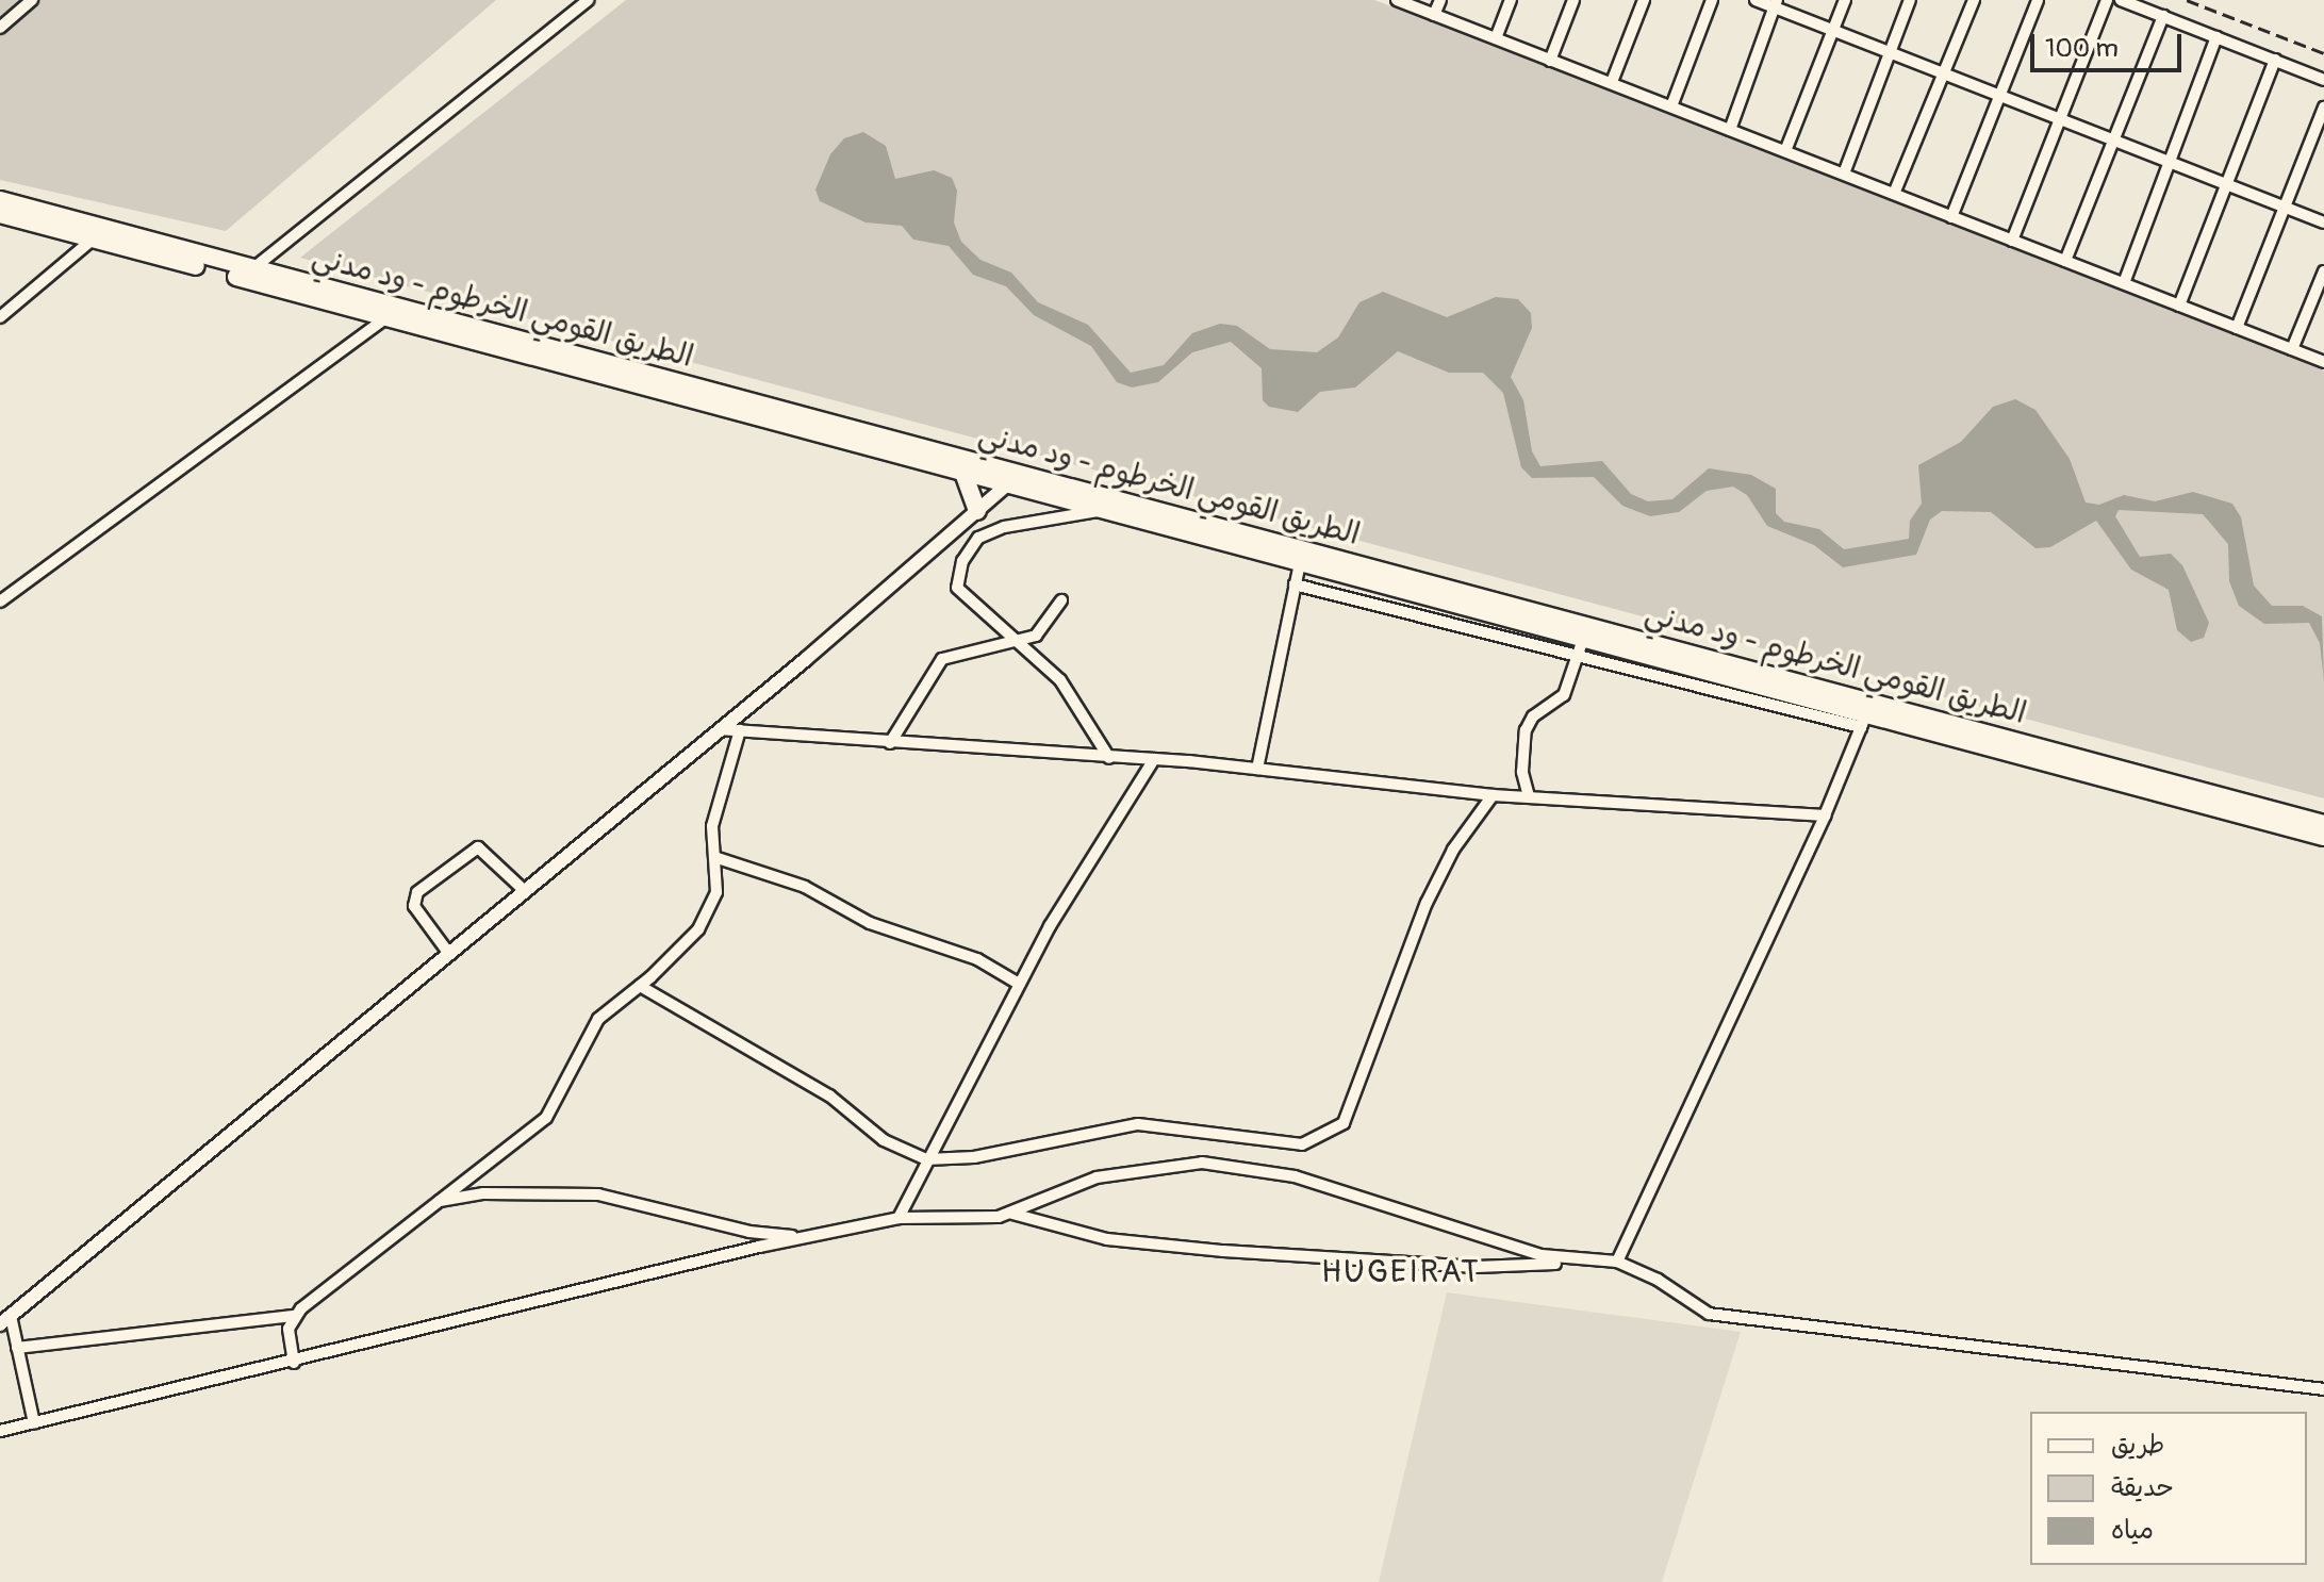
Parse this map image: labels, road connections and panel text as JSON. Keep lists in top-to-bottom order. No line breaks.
{"streets":{"highway":["الطريق القومي الخرطوم - ود مدني"]},"districts":["HUGEIRAT"],"legend":["طريق","حديقة","مياه"],"scale_bar":"100 m"}
